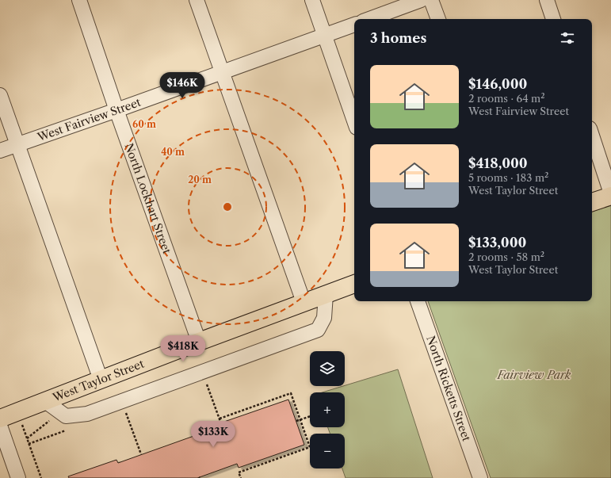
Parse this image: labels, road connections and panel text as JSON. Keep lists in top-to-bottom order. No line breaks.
{"streets":{"main road":["West Taylor Street"],"street":["West Fairview Street","North Lockhart Street","North Ricketts Street"]},"crossings":[["West Fairview Street","North Lockhart Street"],["North Lockhart Street","West Taylor Street"]],"parks":["Fairview Park"],"page":{"heading":"3 homes","list":[{"name":"$146,000","note":"2 rooms · 64 m² · West Fairview Street"},{"name":"$418,000","note":"5 rooms · 183 m² · West Taylor Street"},{"name":"$133,000","note":"2 rooms · 58 m² · West Taylor Street"}],"price":["$146K","$418K","$133K"],"map_buttons":["+","−"]},"rings":["60 m","40 m","20 m"]}
